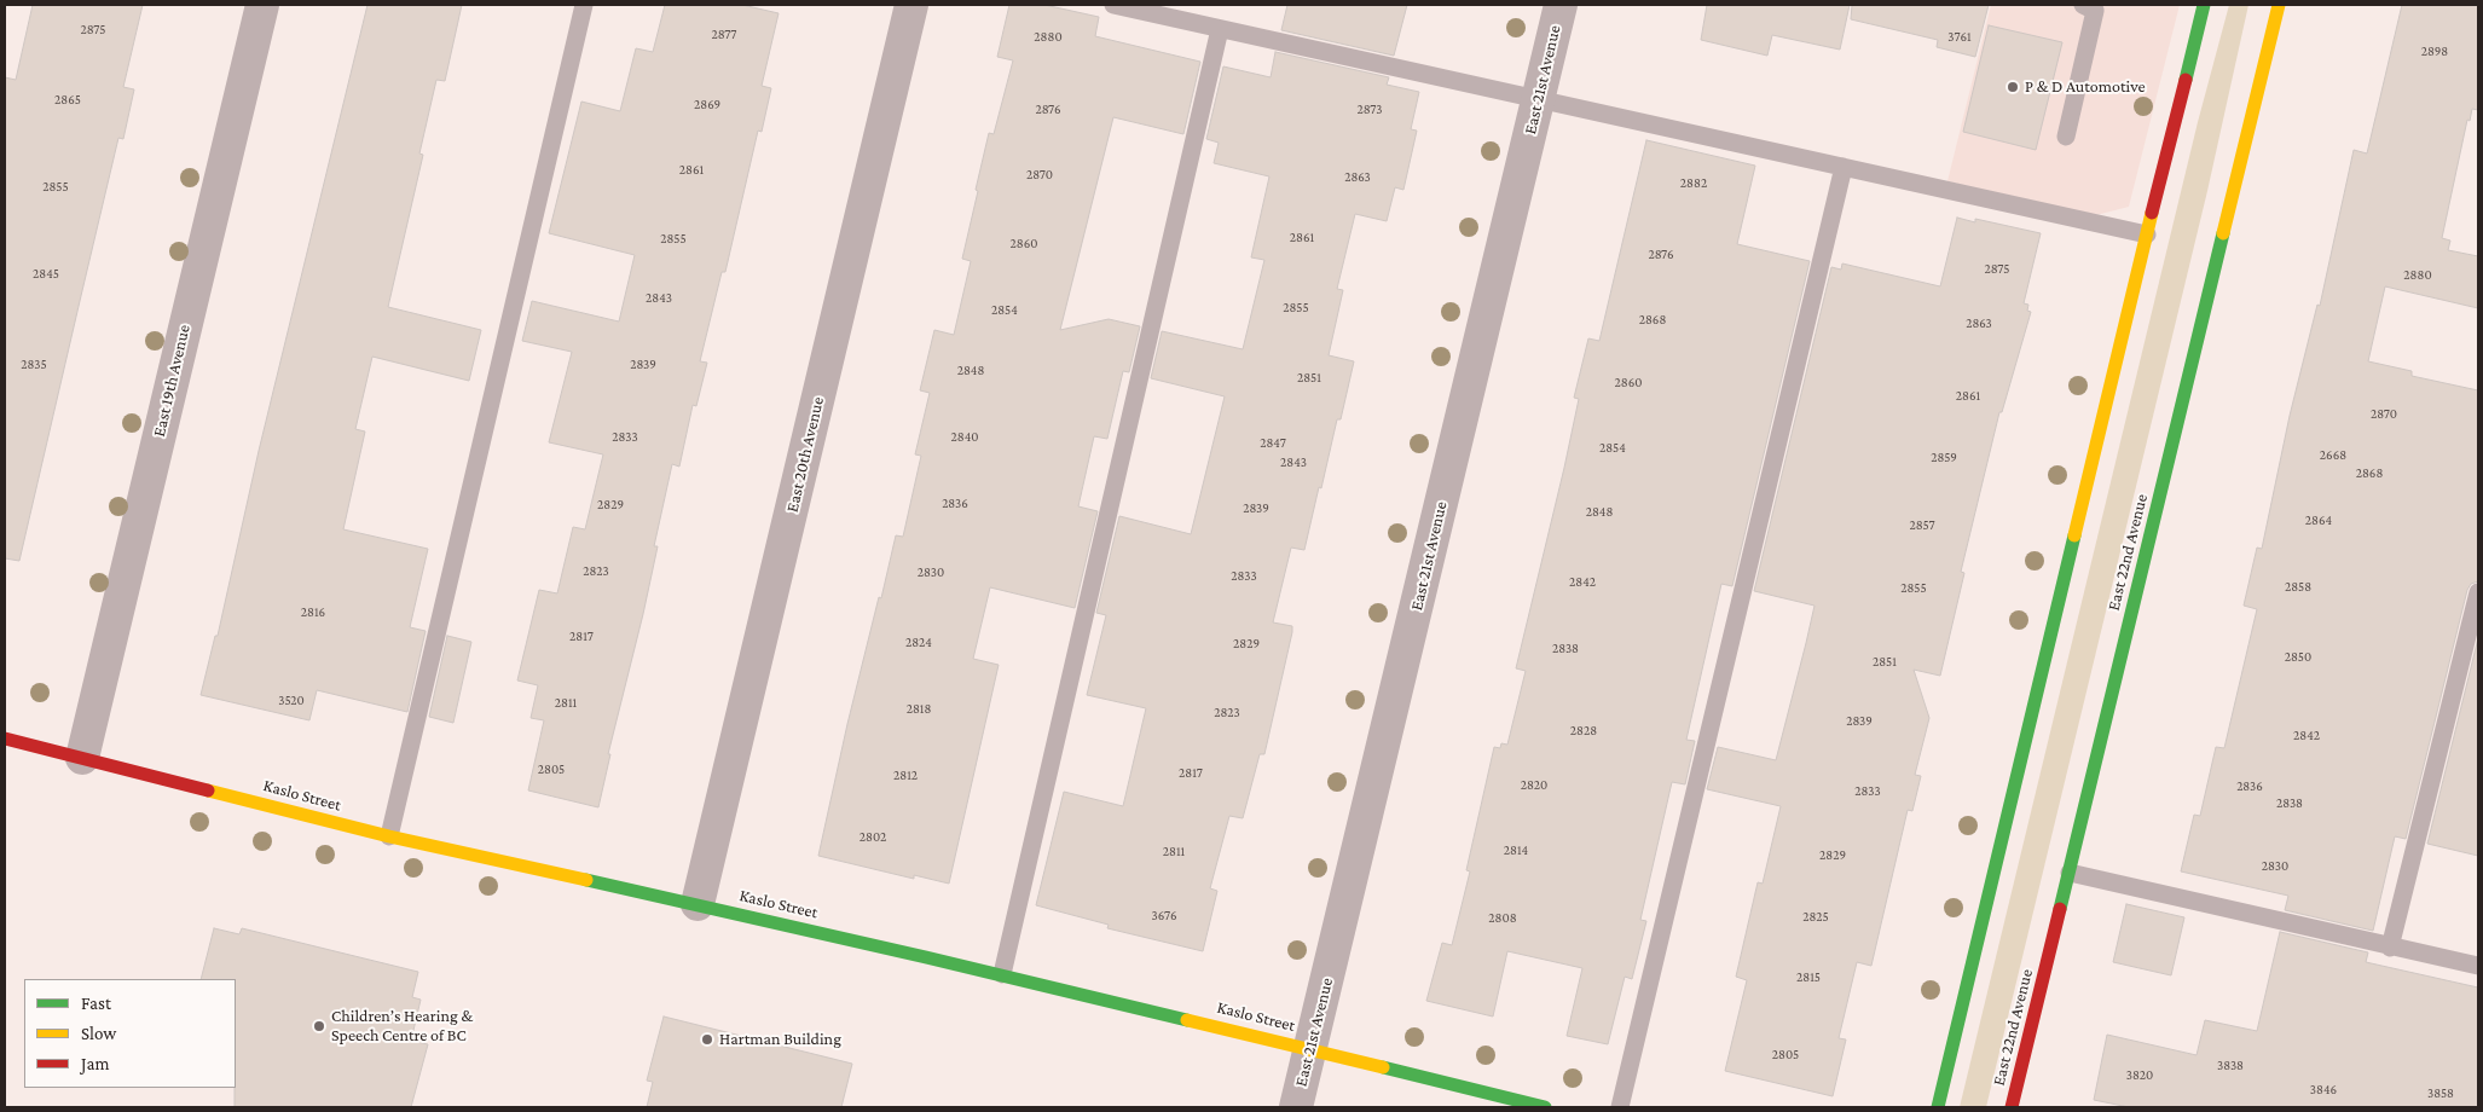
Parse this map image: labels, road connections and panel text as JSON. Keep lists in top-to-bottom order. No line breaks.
{"streets":{"street":["East 21st Avenue","East 19th Avenue","East 20th Avenue","East 22nd Avenue","Kaslo Street"]},"crossings":[["East 21st Avenue","Kaslo Street"],["East 19th Avenue","Kaslo Street"],["East 20th Avenue","Kaslo Street"]],"places":["P & D Automotive","Children’s Hearing & Speech Centre of BC","Hartman Building"],"house_numbers":["2875","2877","2880","3761","2898","2865","2869","2876","2873","2861","2870","2863","2882","2855","2861","2855","2860","2876","2875","2845","2880","2843","2855","2854","2868","2863","2835","2839","2848","2851","2860","2861","2870","2833","2840","2847","2854","2668","2859","2843","2868","2836","2829","2839","2848","2864","2857","2823","2830","2833","2842","2858","2855","2816","2817","2824","2829","2838","2850","2851","3520","2811","2818","2823","2839","2828","2842","2805","2817","2812","2820","2836","2833","2838","2802","2814","2811","2829","2830","3676","2825","2808","2815","2805","3838","3820","3846","3858"],"legend":["Fast","Slow","Jam"]}
